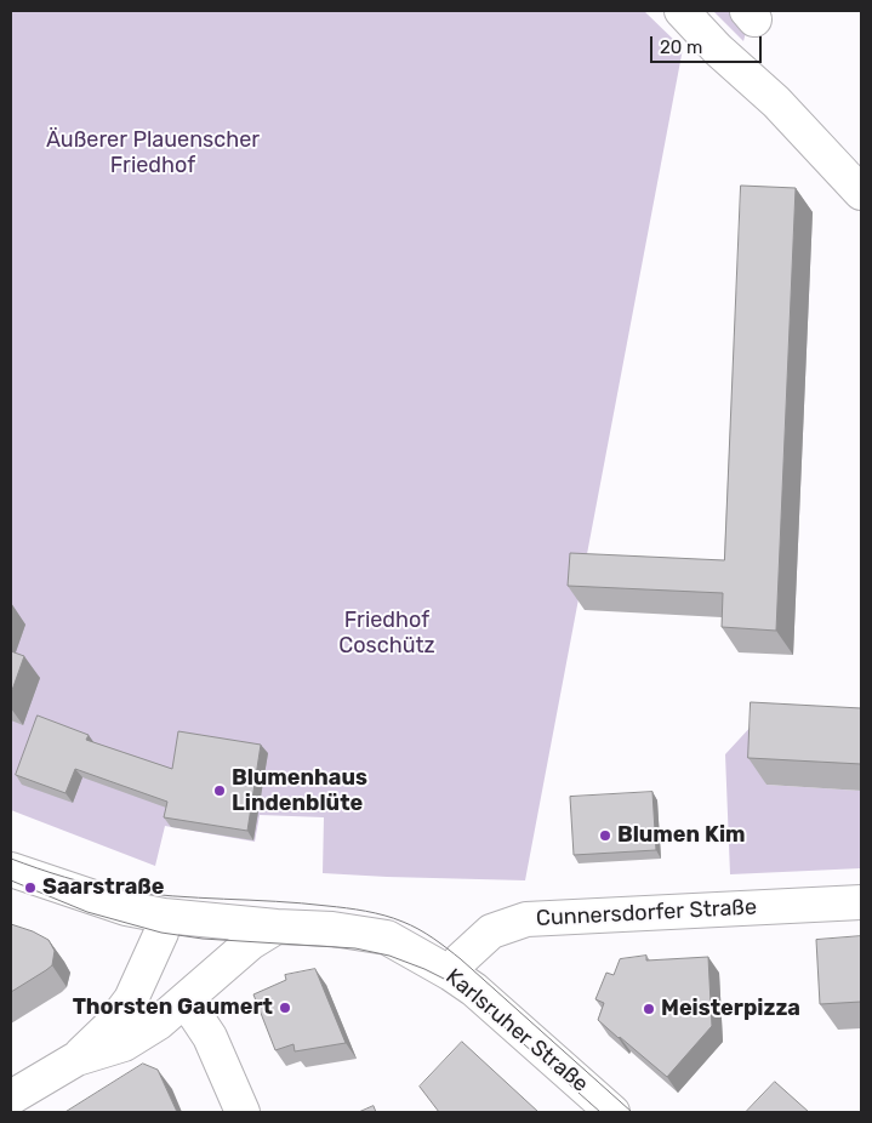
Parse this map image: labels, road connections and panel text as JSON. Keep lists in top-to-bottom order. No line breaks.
{"streets":{"street":["Cunnersdorfer Straße","Karlsruher Straße"]},"crossings":[["Cunnersdorfer Straße","Karlsruher Straße"]],"parks":["Äußerer Plauenscher Friedhof","Friedhof Coschütz"],"places":["Blumenhaus Lindenblüte","Blumen Kim","Saarstraße","Thorsten Gaumert","Meisterpizza"],"scale_bar":"20 m"}
